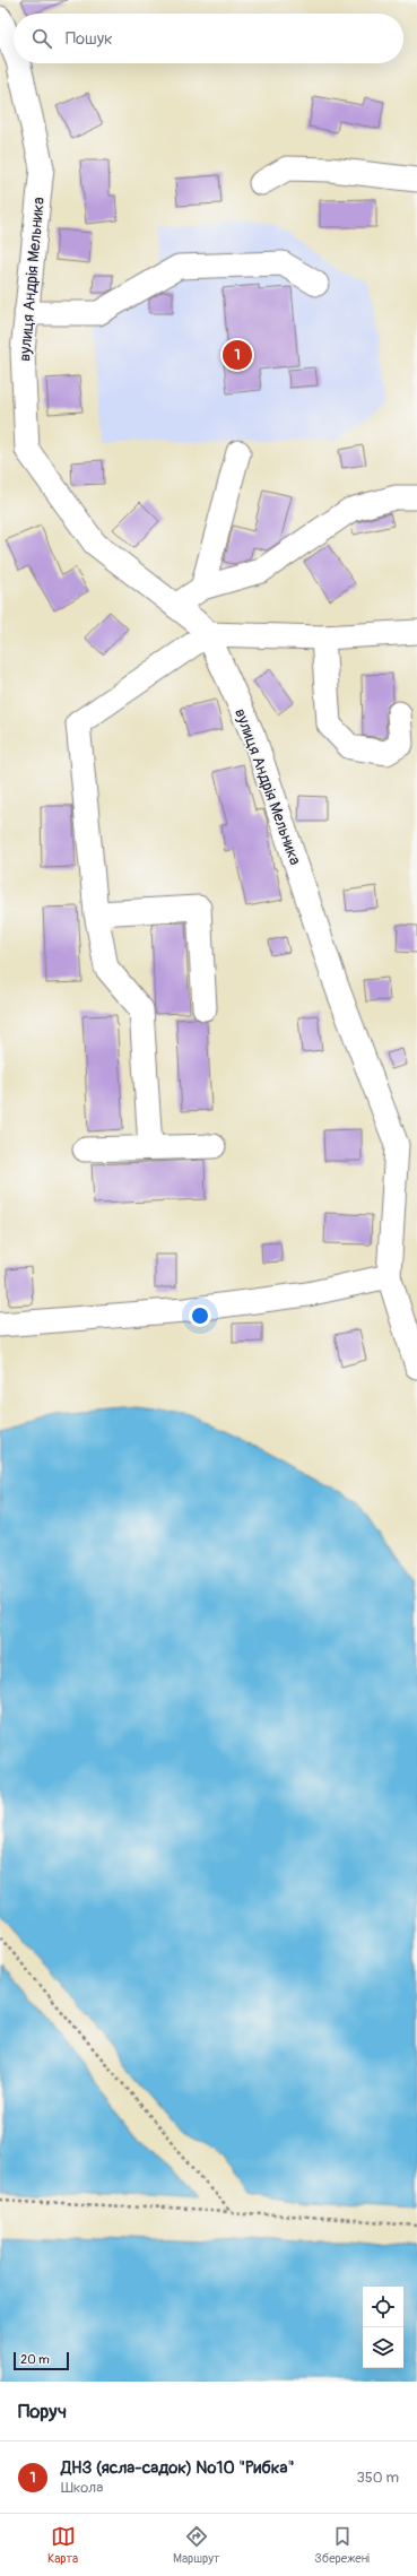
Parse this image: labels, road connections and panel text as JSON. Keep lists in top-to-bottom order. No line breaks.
{"streets":{"street":["вулиця Андрія Мельника"]},"scale_bar":"20 m","page":{"search":"Пошук","pins":"1","scale":"20 m","heading":"Поруч","list":[{"mark":"1","name":"ДНЗ (ясла-садок) №10 \"Рибка\"","note":"Школа","value":"350 m"}],"nav":["Карта","Маршрут","Збережені"]}}
